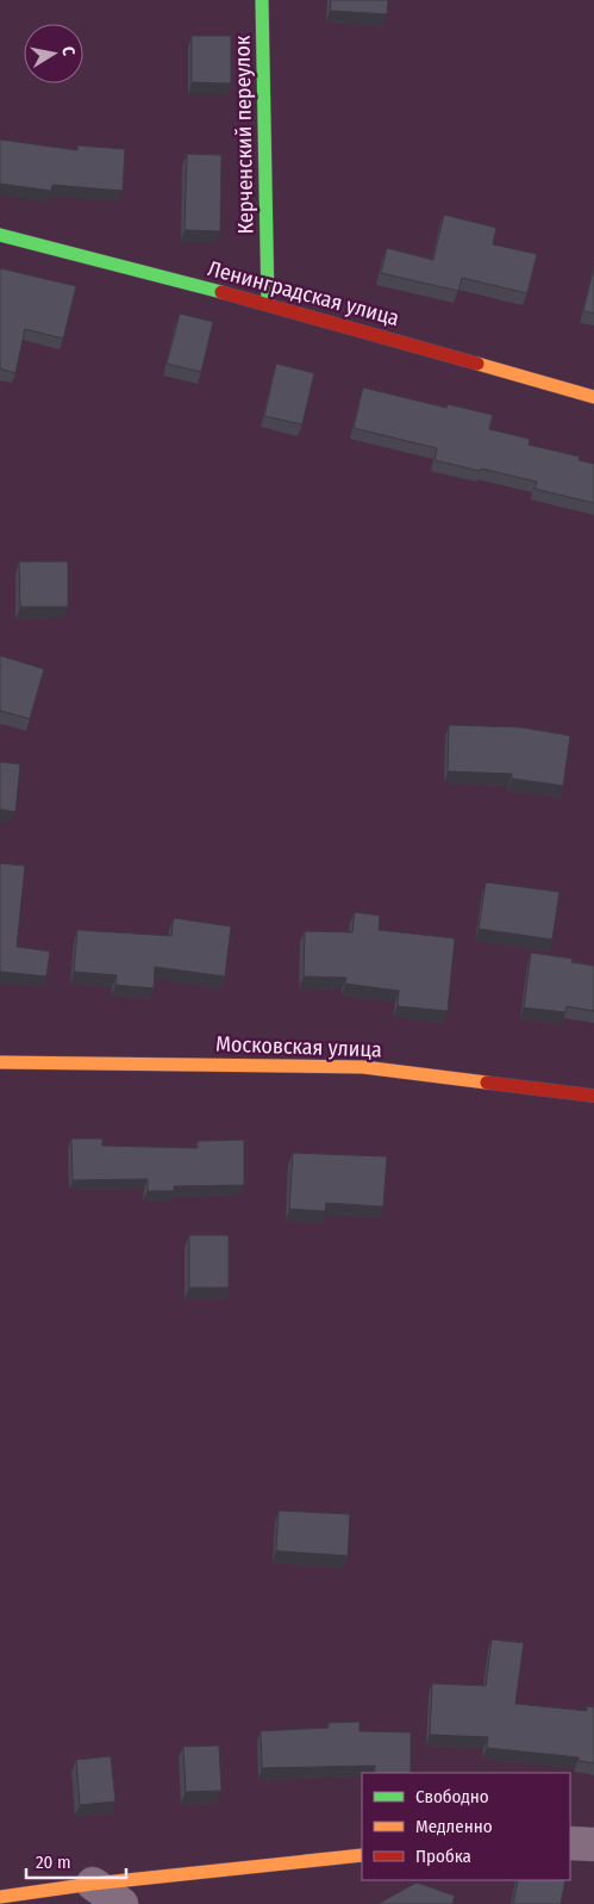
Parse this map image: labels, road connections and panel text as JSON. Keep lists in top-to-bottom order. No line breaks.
{"streets":{"street":["Керченский переулок","Ленинградская улица","Московская улица"]},"crossings":[["Керченский переулок","Ленинградская улица"]],"legend":["Свободно","Медленно","Пробка"],"scale_bar":"20 m","north":"right"}
